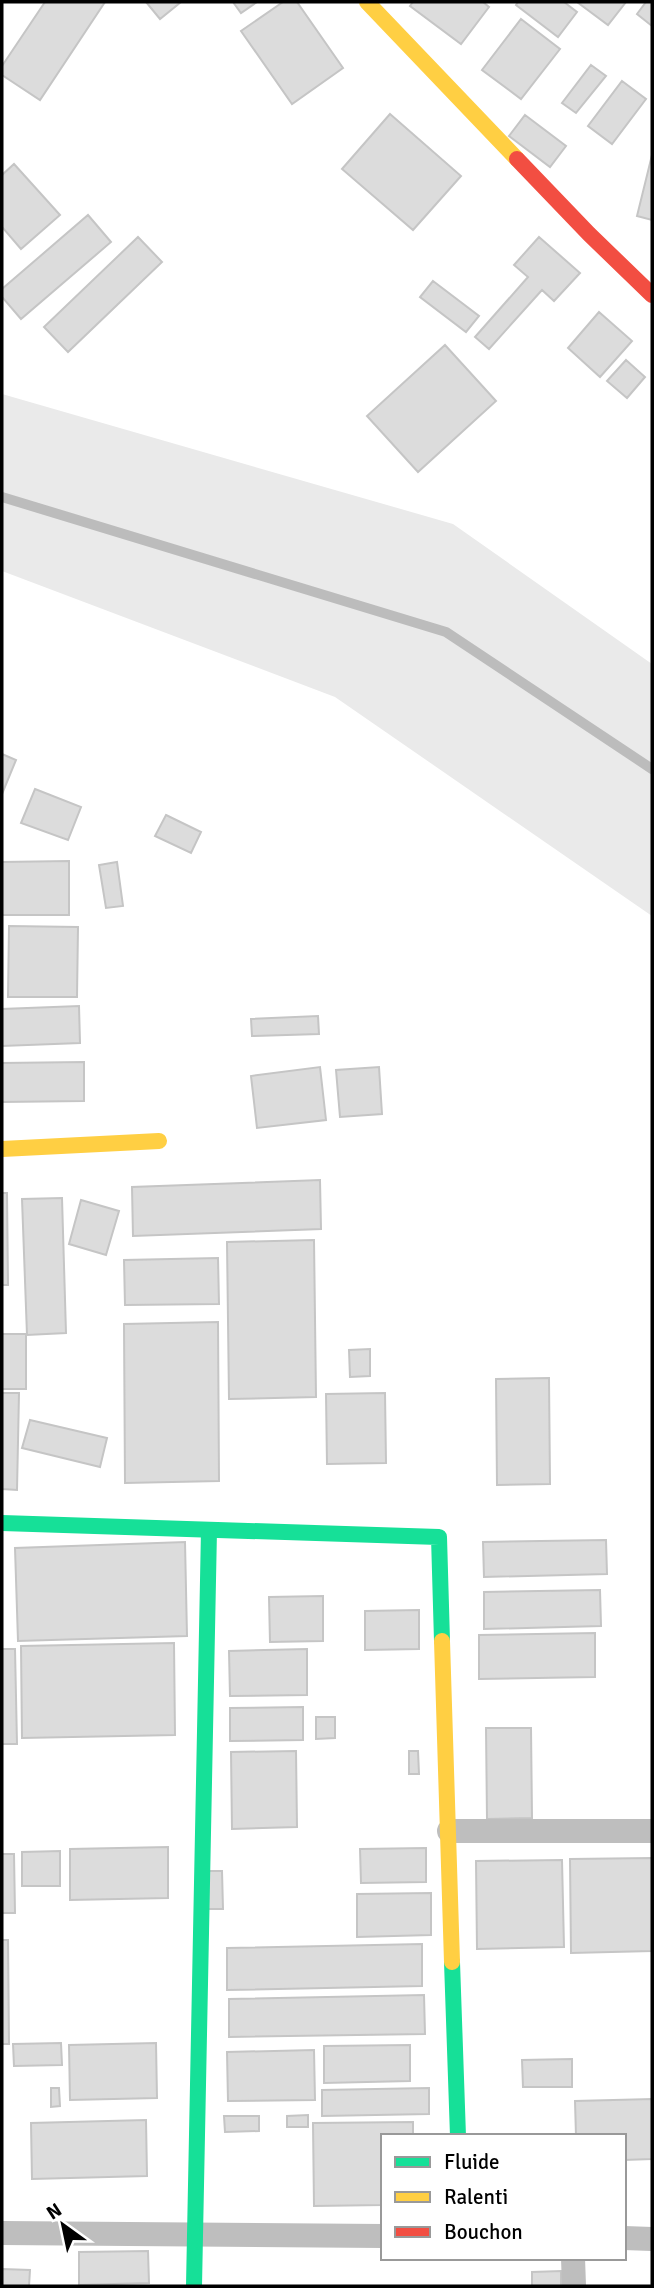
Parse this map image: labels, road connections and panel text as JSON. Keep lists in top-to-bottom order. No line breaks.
{"legend":["Fluide","Ralenti","Bouchon"],"north":"top left"}
